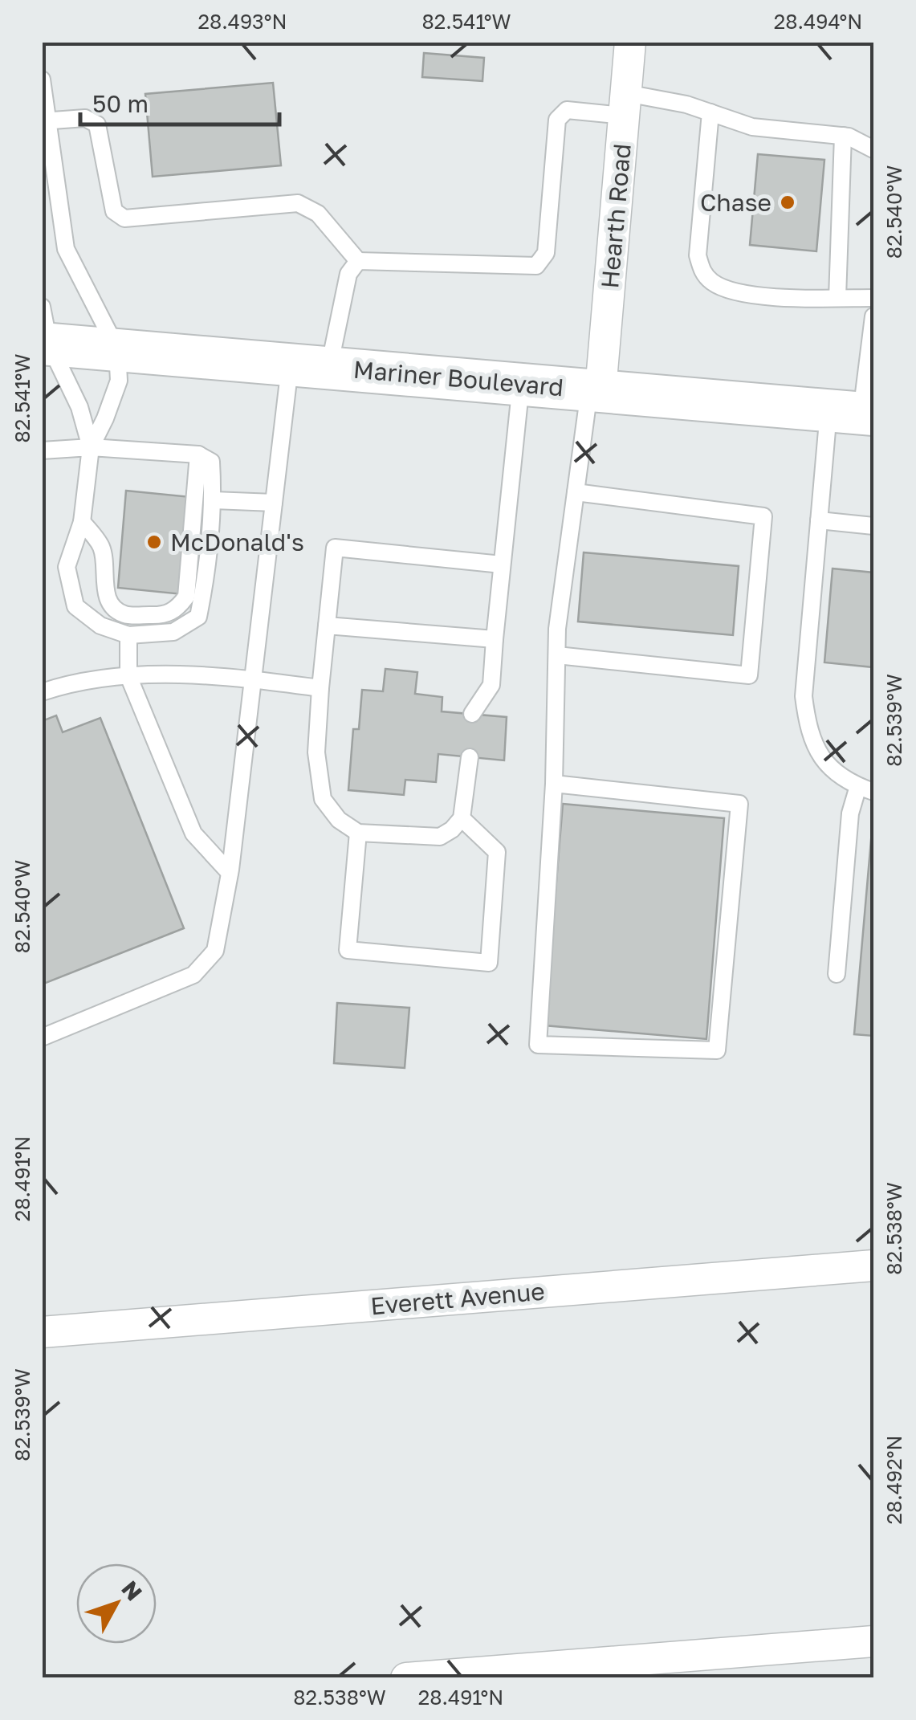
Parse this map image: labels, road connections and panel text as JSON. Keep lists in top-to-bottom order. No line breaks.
{"streets":{"main road":["Mariner Boulevard"],"street":["Hearth Road","Everett Avenue"]},"crossings":[["Hearth Road","Mariner Boulevard"]],"places":["Chase","McDonald's"],"scale_bar":"50 m","north":"top right","coordinates":["28.493°N","82.541°W","28.494°N","82.540°W","82.539°W","28.491°N","82.538°W","28.492°N"]}
